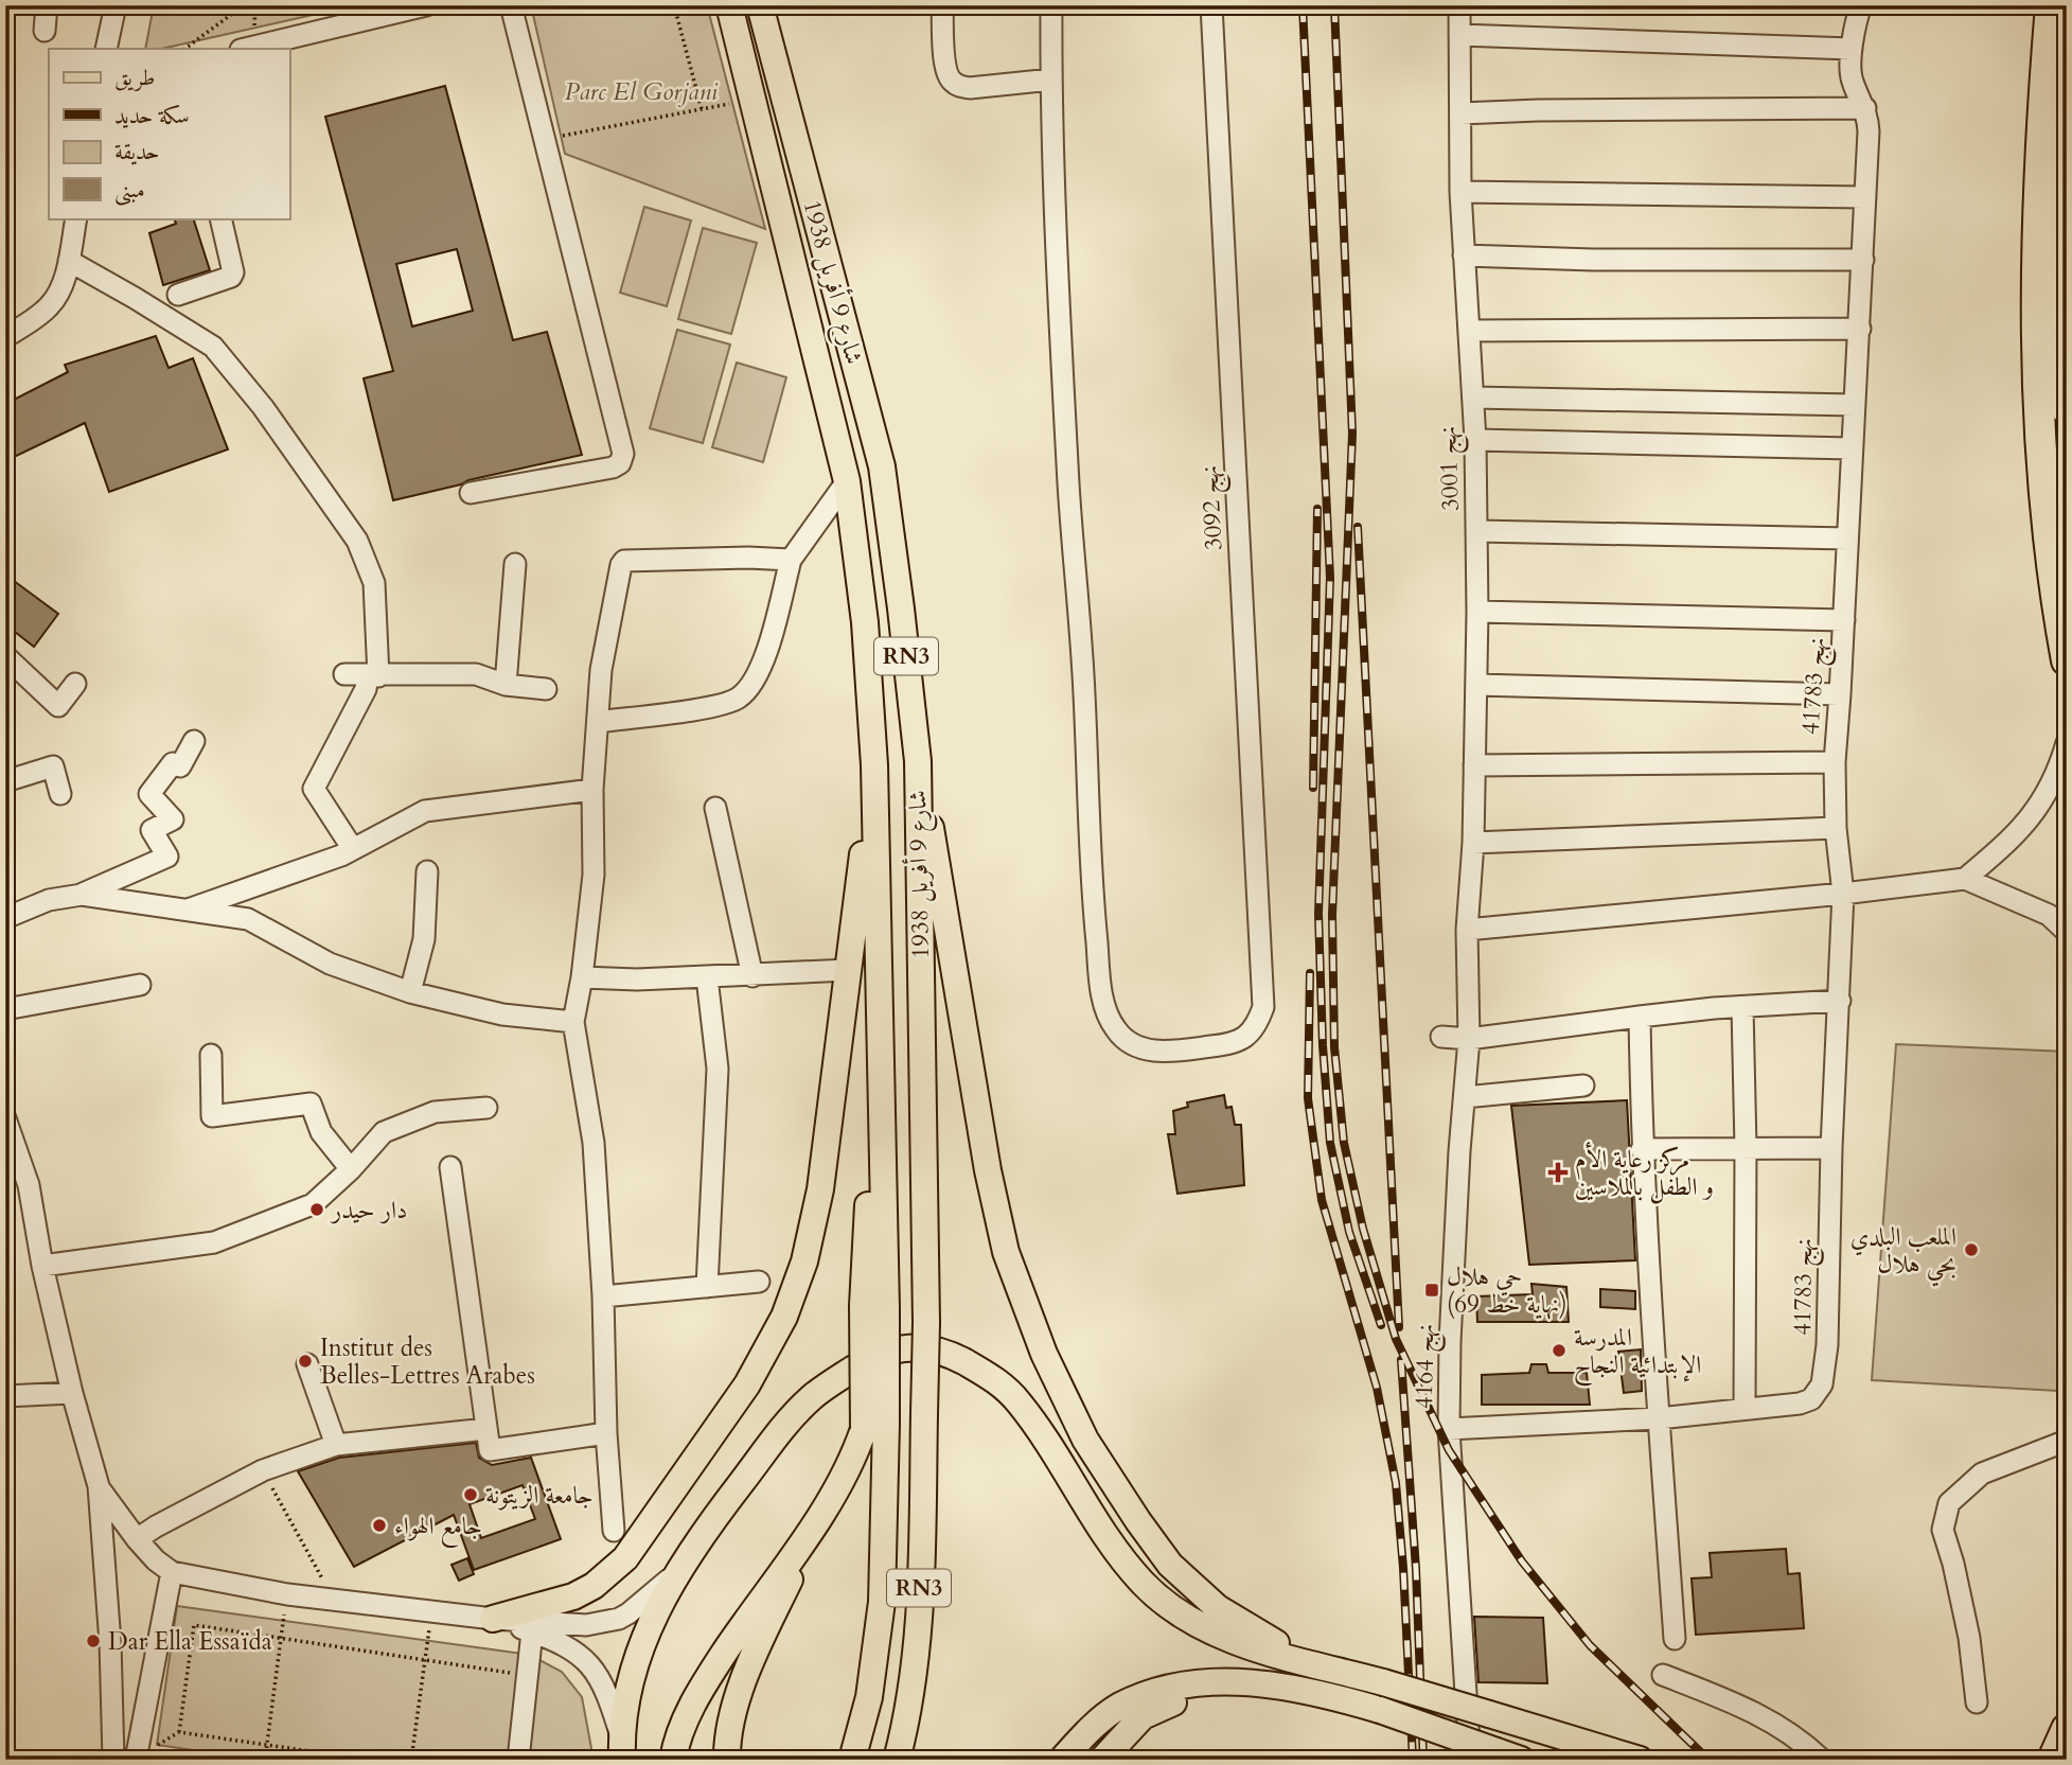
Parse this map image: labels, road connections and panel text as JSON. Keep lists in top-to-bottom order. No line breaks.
{"streets":{"main road":["شارع 9 أفريل 1938","RN3"],"street":["نهج 3001","نهج 3092","نهج 41783","نهج 4164"]},"crossings":[["نهج 3001","نهج 4164"]],"parks":["Parc El Gorjani"],"places":{"health":["مركز رعاية الأم و الطفل بالملاسين"],"other":["دار حيدر","الملعب البلدي بحي هلال","المدرسة الإبتدائية النجاح","Institut des Belles-Lettres Arabes","جامعة الزيتونة","جامع الهواء","Dar Ella Essaïda"],"transit":["حي هلال (نهاية خط 69)"]},"legend":["طريق","سكة حديد","حديقة","مبنى"]}
